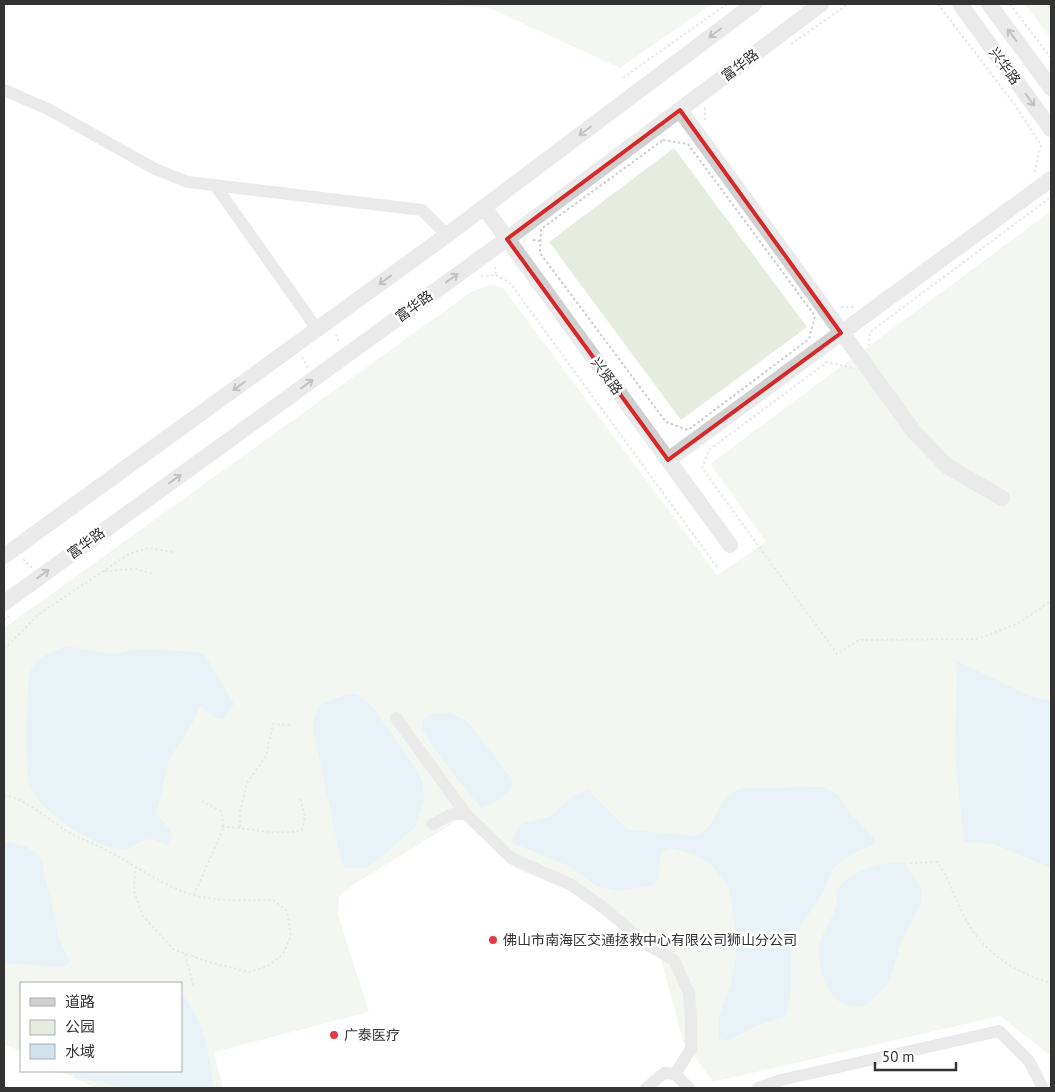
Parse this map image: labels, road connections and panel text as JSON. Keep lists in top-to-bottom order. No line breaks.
{"streets":{"street":["富华路","兴华路","兴贤路"]},"crossings":[["富华路","兴贤路"]],"places":["佛山市南海区交通拯救中心有限公司狮山分公司","广泰医疗"],"legend":["道路","公园","水域"],"scale_bar":"50 m"}
